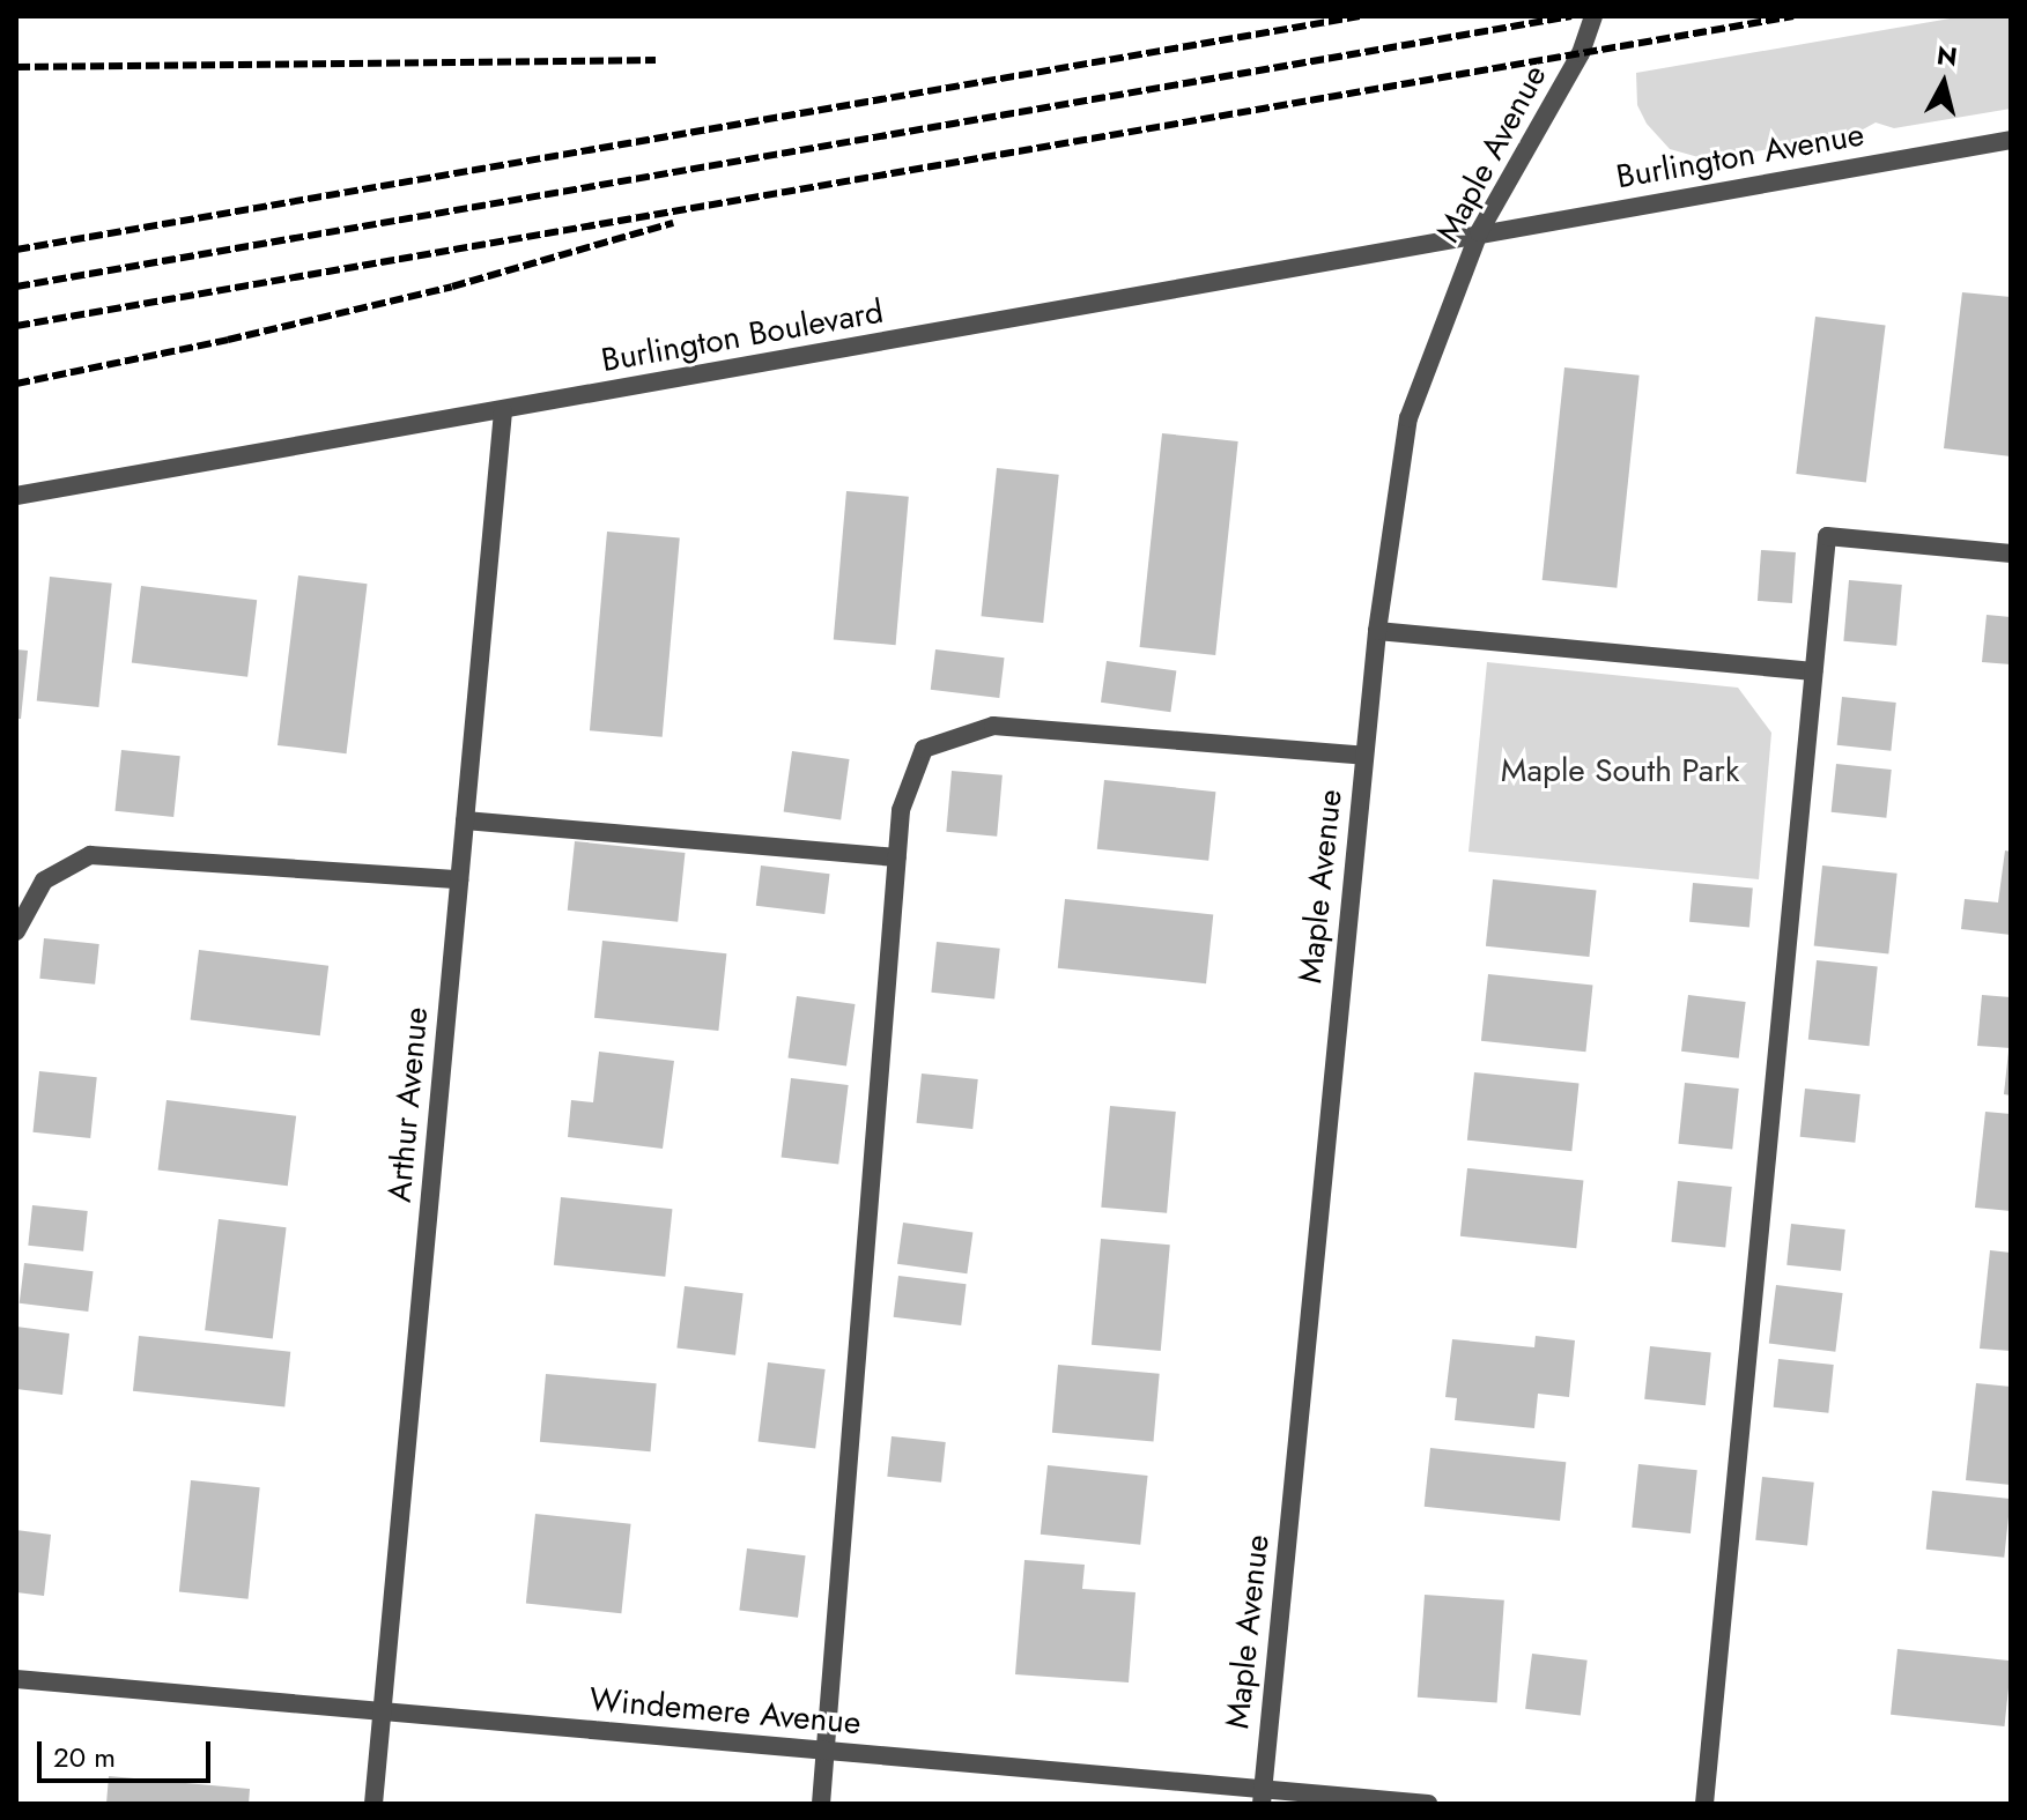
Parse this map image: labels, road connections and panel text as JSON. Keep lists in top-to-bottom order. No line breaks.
{"streets":{"street":["Maple Avenue","Burlington Avenue","Burlington Boulevard","Arthur Avenue","Windemere Avenue"]},"crossings":[["Maple Avenue","Burlington Avenue"],["Maple Avenue","Burlington Boulevard"],["Maple Avenue","Windemere Avenue"],["Burlington Avenue","Burlington Boulevard"],["Burlington Boulevard","Arthur Avenue"],["Arthur Avenue","Windemere Avenue"]],"parks":["Maple South Park"],"scale_bar":"20 m","north":"top"}
